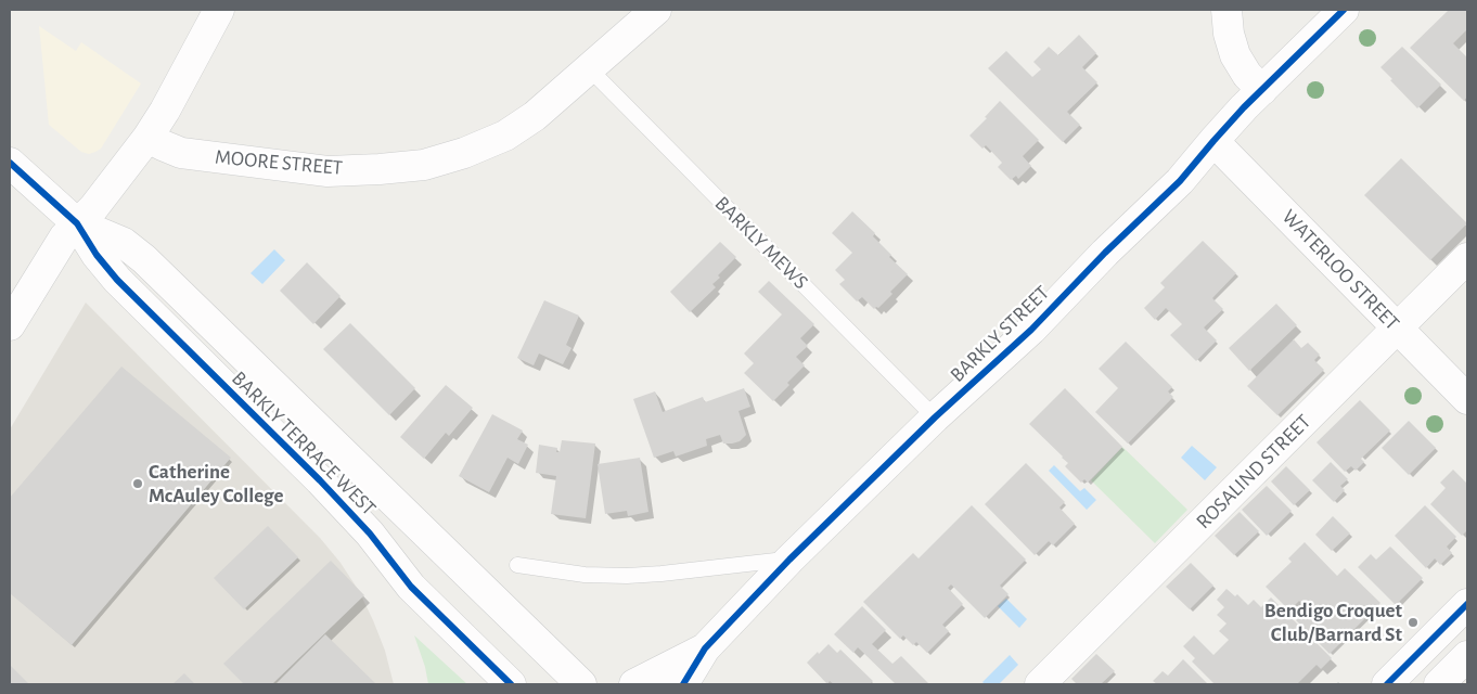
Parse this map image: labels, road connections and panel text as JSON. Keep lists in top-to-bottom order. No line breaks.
{"streets":{"street":["MOORE STREET","WATERLOO STREET","BARKLY STREET","BARKLY TERRACE WEST","ROSALIND STREET"],"lane":["BARKLY MEWS"]},"crossings":[["MOORE STREET","BARKLY MEWS"],["BARKLY MEWS","BARKLY STREET"],["WATERLOO STREET","BARKLY STREET"],["WATERLOO STREET","ROSALIND STREET"]],"places":["Catherine McAuley College","Bendigo Croquet Club/Barnard St"]}
